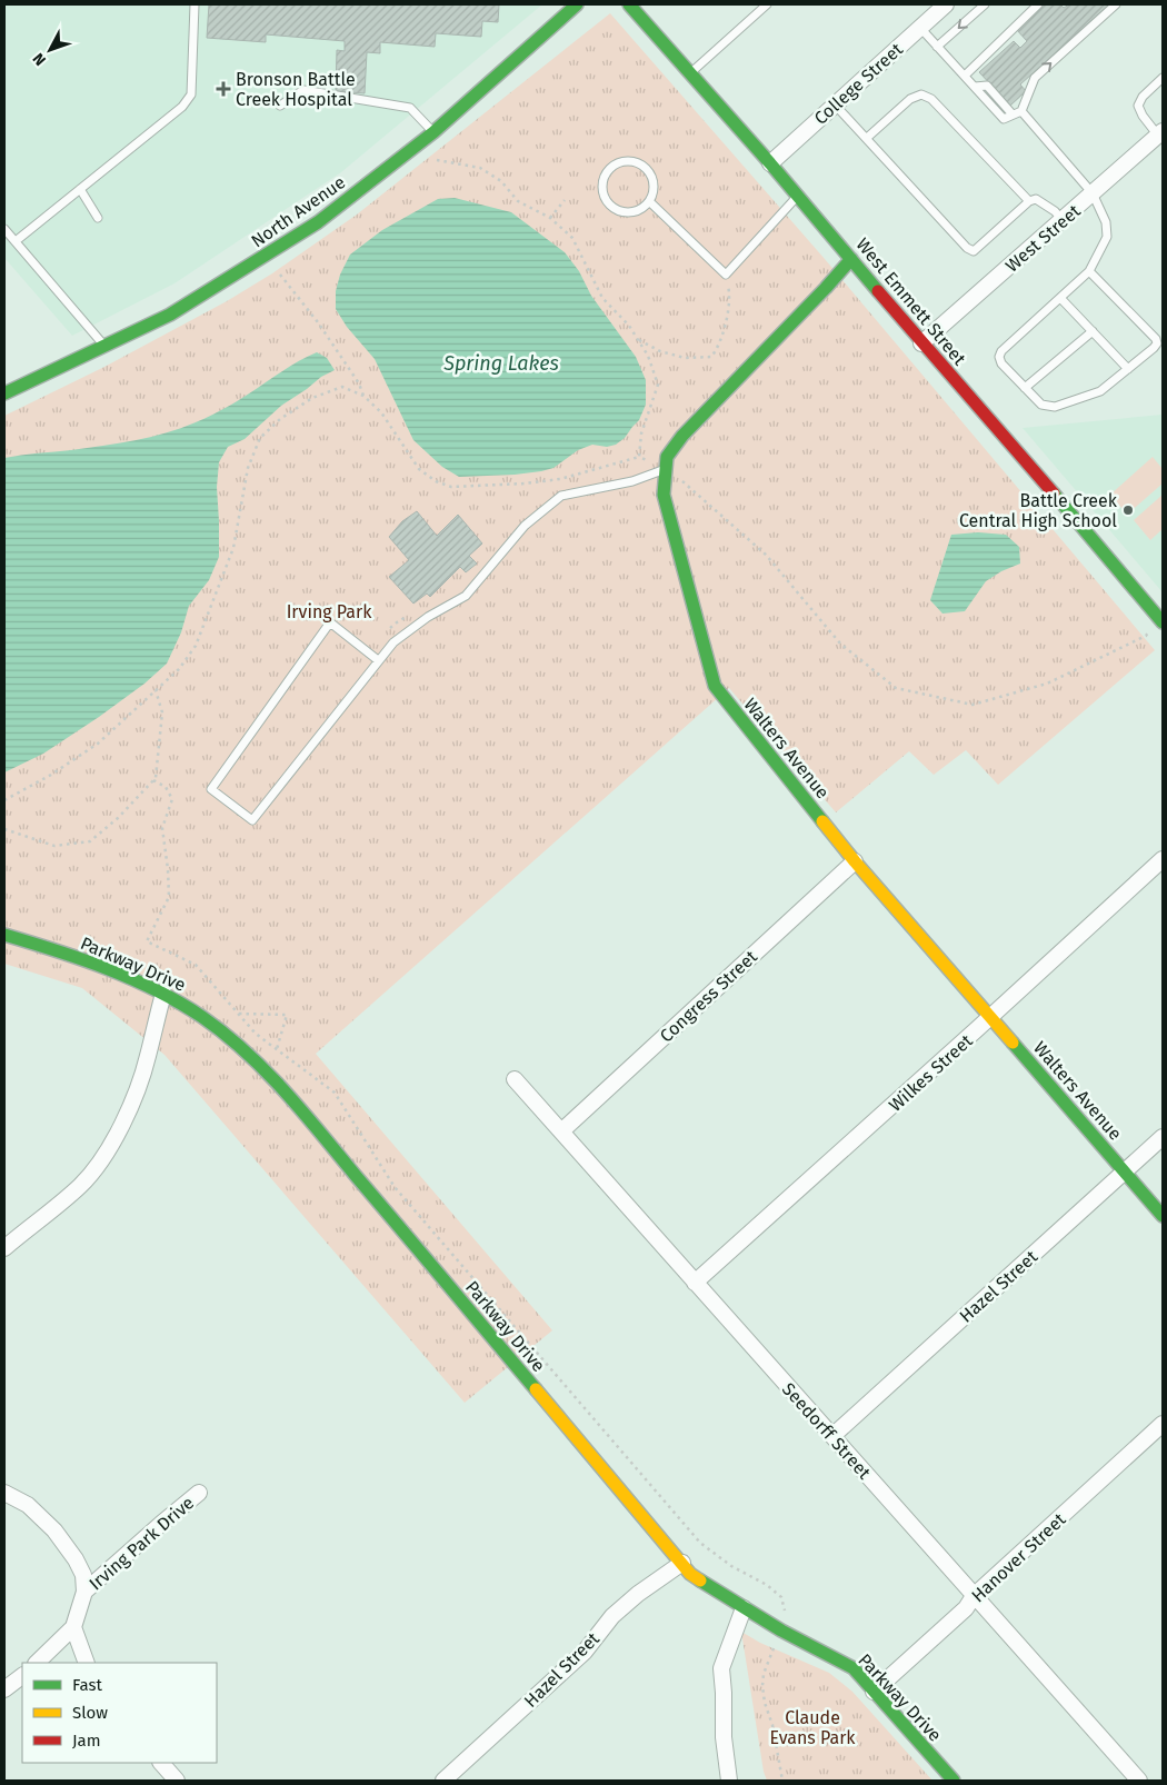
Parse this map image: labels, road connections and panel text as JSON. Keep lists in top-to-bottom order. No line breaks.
{"streets":{"street":["College Street","North Avenue","West Street","West Emmett Street","Walters Avenue","Parkway Drive","Congress Street","Wilkes Street","Hazel Street","Seedorff Street","Irving Park Drive","Hanover Street"]},"crossings":[["College Street","West Emmett Street"],["West Street","West Emmett Street"],["West Emmett Street","Walters Avenue"],["Walters Avenue","Congress Street"],["Walters Avenue","Wilkes Street"],["Walters Avenue","Hazel Street"],["Parkway Drive","Hazel Street"],["Parkway Drive","Hanover Street"],["Congress Street","Seedorff Street"],["Wilkes Street","Seedorff Street"],["Hazel Street","Seedorff Street"],["Seedorff Street","Hanover Street"]],"water":["Spring Lakes"],"parks":["Irving Park","Claude Evans Park"],"places":{"health":["Bronson Battle Creek Hospital"],"other":["Battle Creek Central High School"]},"legend":["Fast","Slow","Jam"],"north":"bottom left"}
